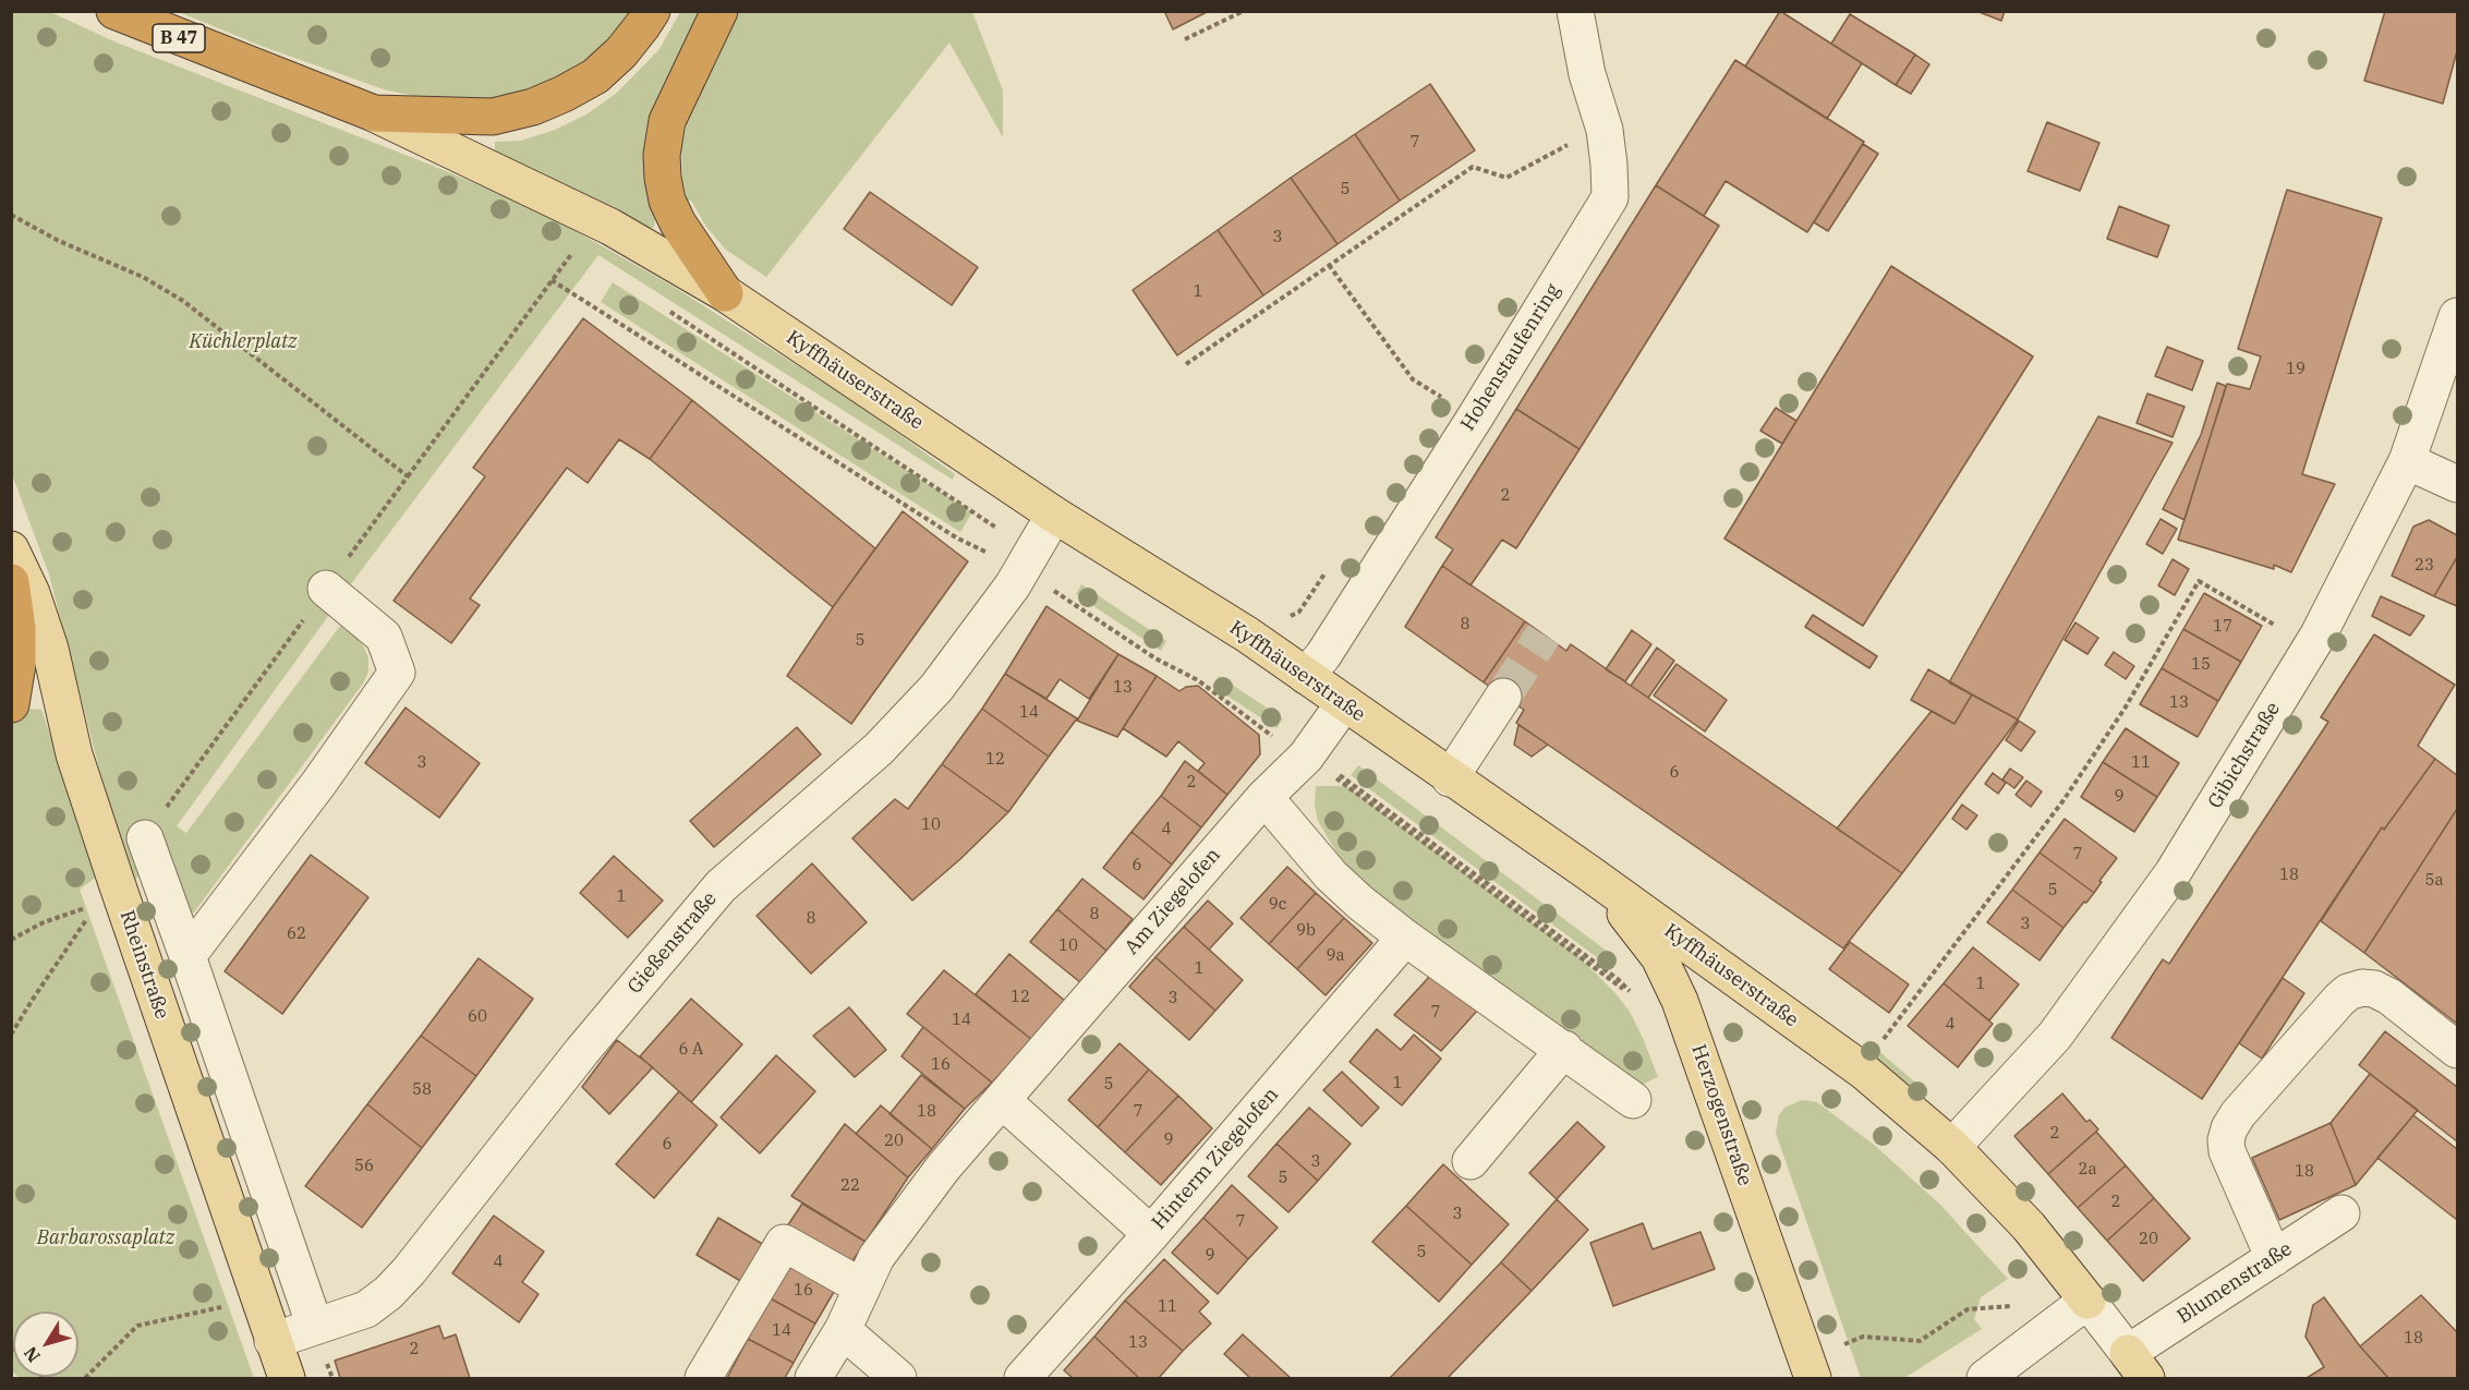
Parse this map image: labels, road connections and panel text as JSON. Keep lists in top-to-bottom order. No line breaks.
{"streets":{"highway":["B 47"],"main road":["Kyffhäuserstraße","Rheinstraße","Herzogenstraße"],"street":["Hohenstaufenring","Gibichstraße","Am Ziegelofen","Gießenstraße","Hinterm Ziegelofen","Blumenstraße"]},"crossings":[["B 47","Kyffhäuserstraße"],["Hohenstaufenring","Kyffhäuserstraße"],["Kyffhäuserstraße","Gibichstraße"],["Kyffhäuserstraße","Am Ziegelofen"],["Kyffhäuserstraße","Gießenstraße"],["Kyffhäuserstraße","Herzogenstraße"],["Kyffhäuserstraße","Blumenstraße"],["Gießenstraße","Rheinstraße"]],"parks":["Küchlerplatz","Barbarossaplatz"],"house_numbers":["7","5","3","1","19","2","23","8","17","5","15","13","13","14","12","3","11","6","2","9","10","4","7","6","18","5a","5","1","9c","8","8","3","9b","62","10","9a","1","1","12","3","7","60","14","4","6 A","16","1","5","58","18","7","2","9","20","6","3","56","2a","18","5","22","2","3","7","20","5","9","4","16","11","14","18","13","2"],"north":"bottom left"}
